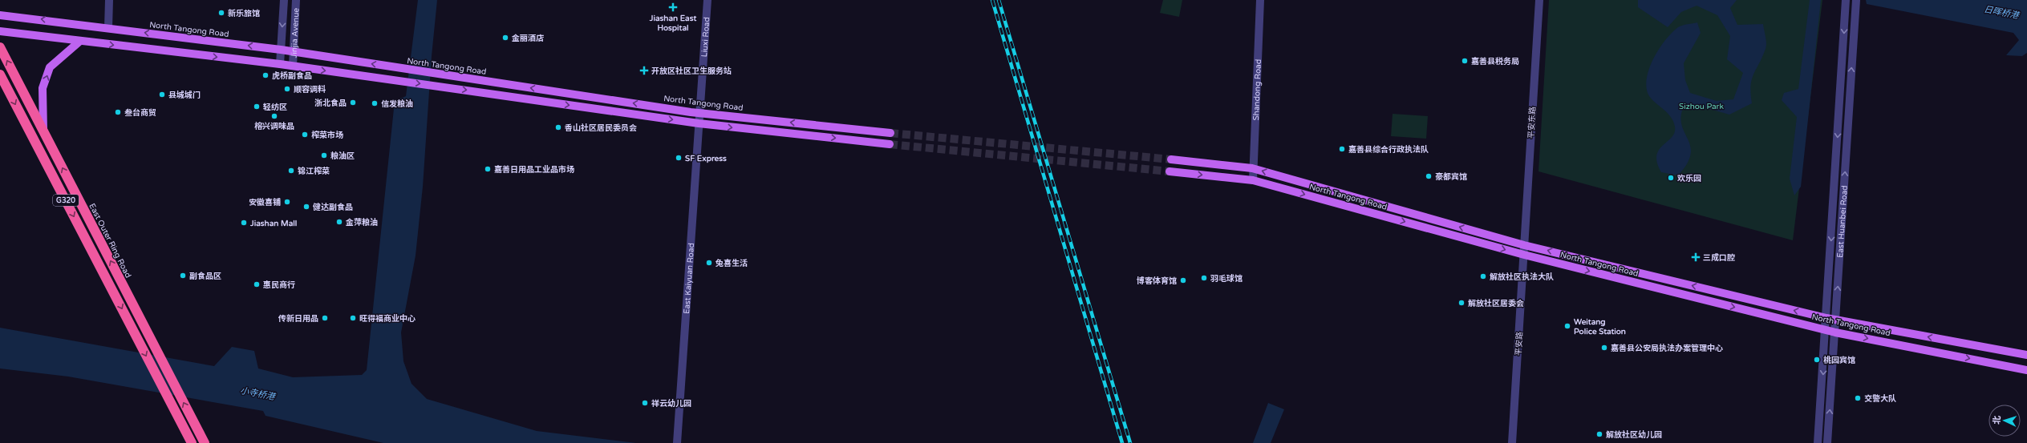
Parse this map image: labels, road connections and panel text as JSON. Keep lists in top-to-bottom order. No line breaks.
{"streets":{"highway":["G320","East Outer Ring Road"],"main road":["North Tangong Road"],"street":["Jinjia Avenue","Liuxi Road","Shandong Road","平安东路","East Huanbei Road","East Kaiyuan Road","平安路"]},"crossings":[["North Tangong Road","Jinjia Avenue"],["North Tangong Road","Liuxi Road"],["North Tangong Road","Shandong Road"],["North Tangong Road","平安东路"],["North Tangong Road","East Huanbei Road"],["North Tangong Road","East Kaiyuan Road"],["North Tangong Road","平安路"],["Liuxi Road","East Kaiyuan Road"],["平安东路","平安路"]],"water":["日晖桥港","小寺桥港"],"parks":["Sizhou Park"],"places":{"health":["Jiashan East Hospital","开放区社区卫生服务站","三成口腔"],"other":["新乐旅馆","金丽酒店","嘉善县税务局","虎桥副食品","顺容调料","县城城门","浙北食品","信发粮油","轻纺区","叁台商贸","榕兴调味品","香山社区居民委员会","榨菜市场","嘉善县综合行政执法队","粮油区","SF Express","嘉善日用品工业品市场","锦江榨菜","豪都宾馆","欢乐园","安徽喜铺","健达副食品","金萍粮油","Jiashan Mall","兔喜生活","副食品区","解放社区执法大队","羽毛球馆","博客体育馆","惠民商行","解放社区居委会","传新日用品","旺得福商业中心","Weitang Police Station","嘉善县公安局执法办案管理中心","桃园宾馆","交警大队","祥云幼儿园","解放社区幼儿园"]},"north":"left"}
